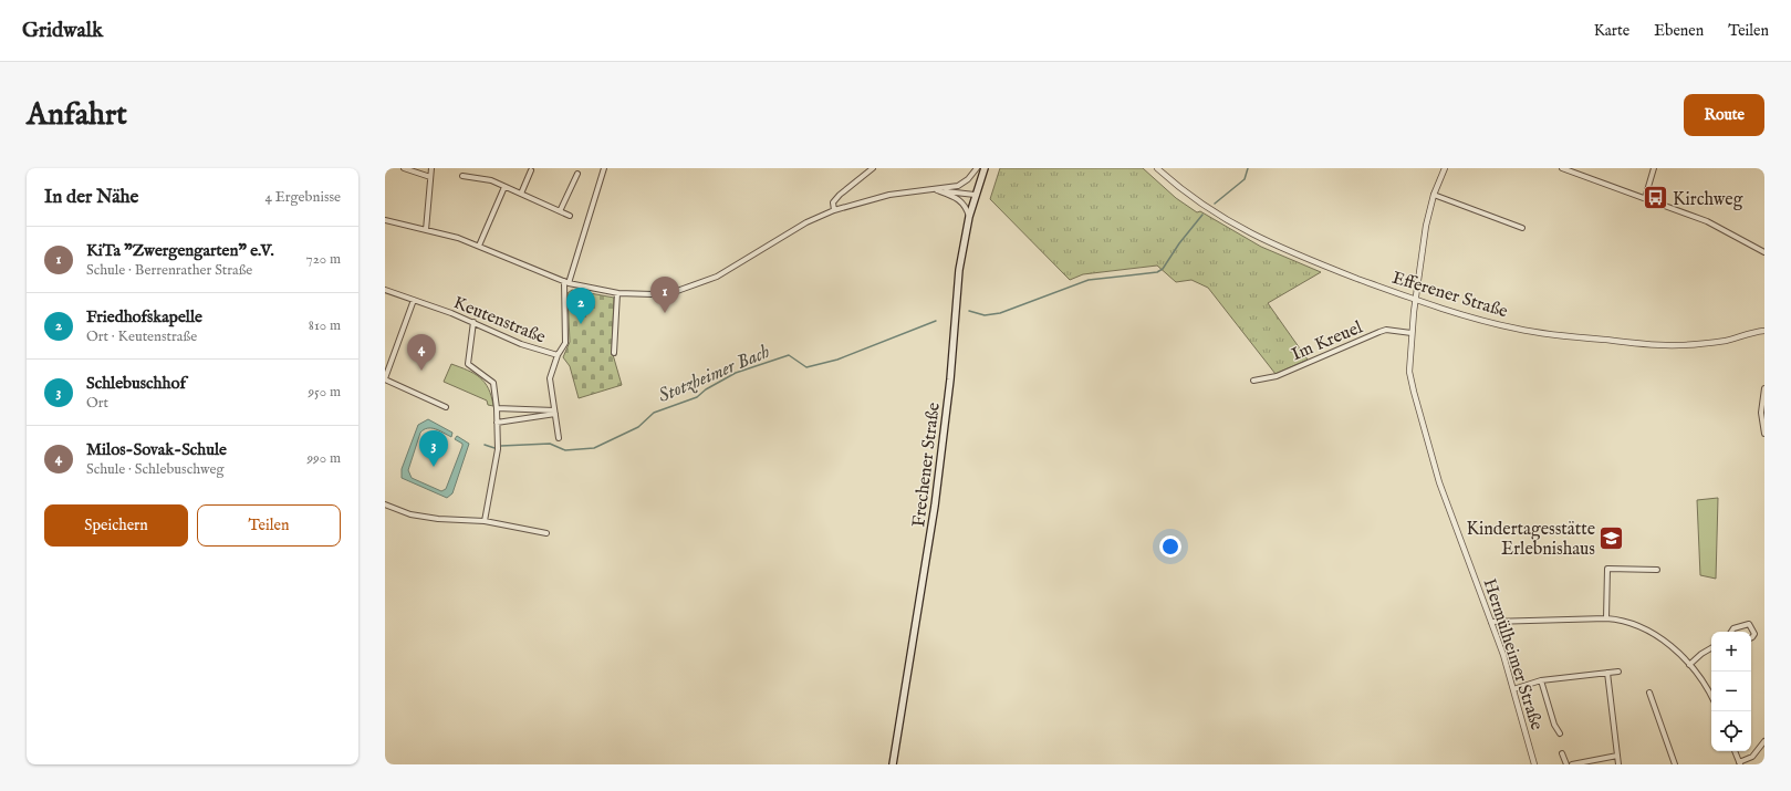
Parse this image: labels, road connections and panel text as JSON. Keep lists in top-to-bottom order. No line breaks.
{"streets":{"main road":["Frechener Straße"],"street":["Efferener Straße","Keutenstraße","Im Kreuel","Hermülheimer Straße"]},"crossings":[["Efferener Straße","Hermülheimer Straße"],["Im Kreuel","Hermülheimer Straße"]],"water":["Stotzheimer Bach"],"places":{"bus stop":["Kirchweg"],"school or university":["Kindertagesstätte Erlebnishaus"]},"page":{"header":"Gridwalk","nav":["Karte","Ebenen","Teilen"],"buttons":["Route",["Speichern","Teilen"]],"title":"Anfahrt","heading":["In der Nähe","4 Ergebnisse"],"list":[{"mark":"1","name":"KiTa \"Zwergengarten\" e.V.","note":"Schule · Berrenrather Straße","value":"720 m"},{"mark":"2","name":"Friedhofskapelle","note":"Ort · Keutenstraße","value":"810 m"},{"mark":"3","name":"Schlebuschhof","note":"Ort","value":"950 m"},{"mark":"4","name":"Milos-Sovak-Schule","note":"Schule · Schlebuschweg","value":"990 m"}],"pins":["1","2","4","3"],"map_buttons":["+","−"]}}
